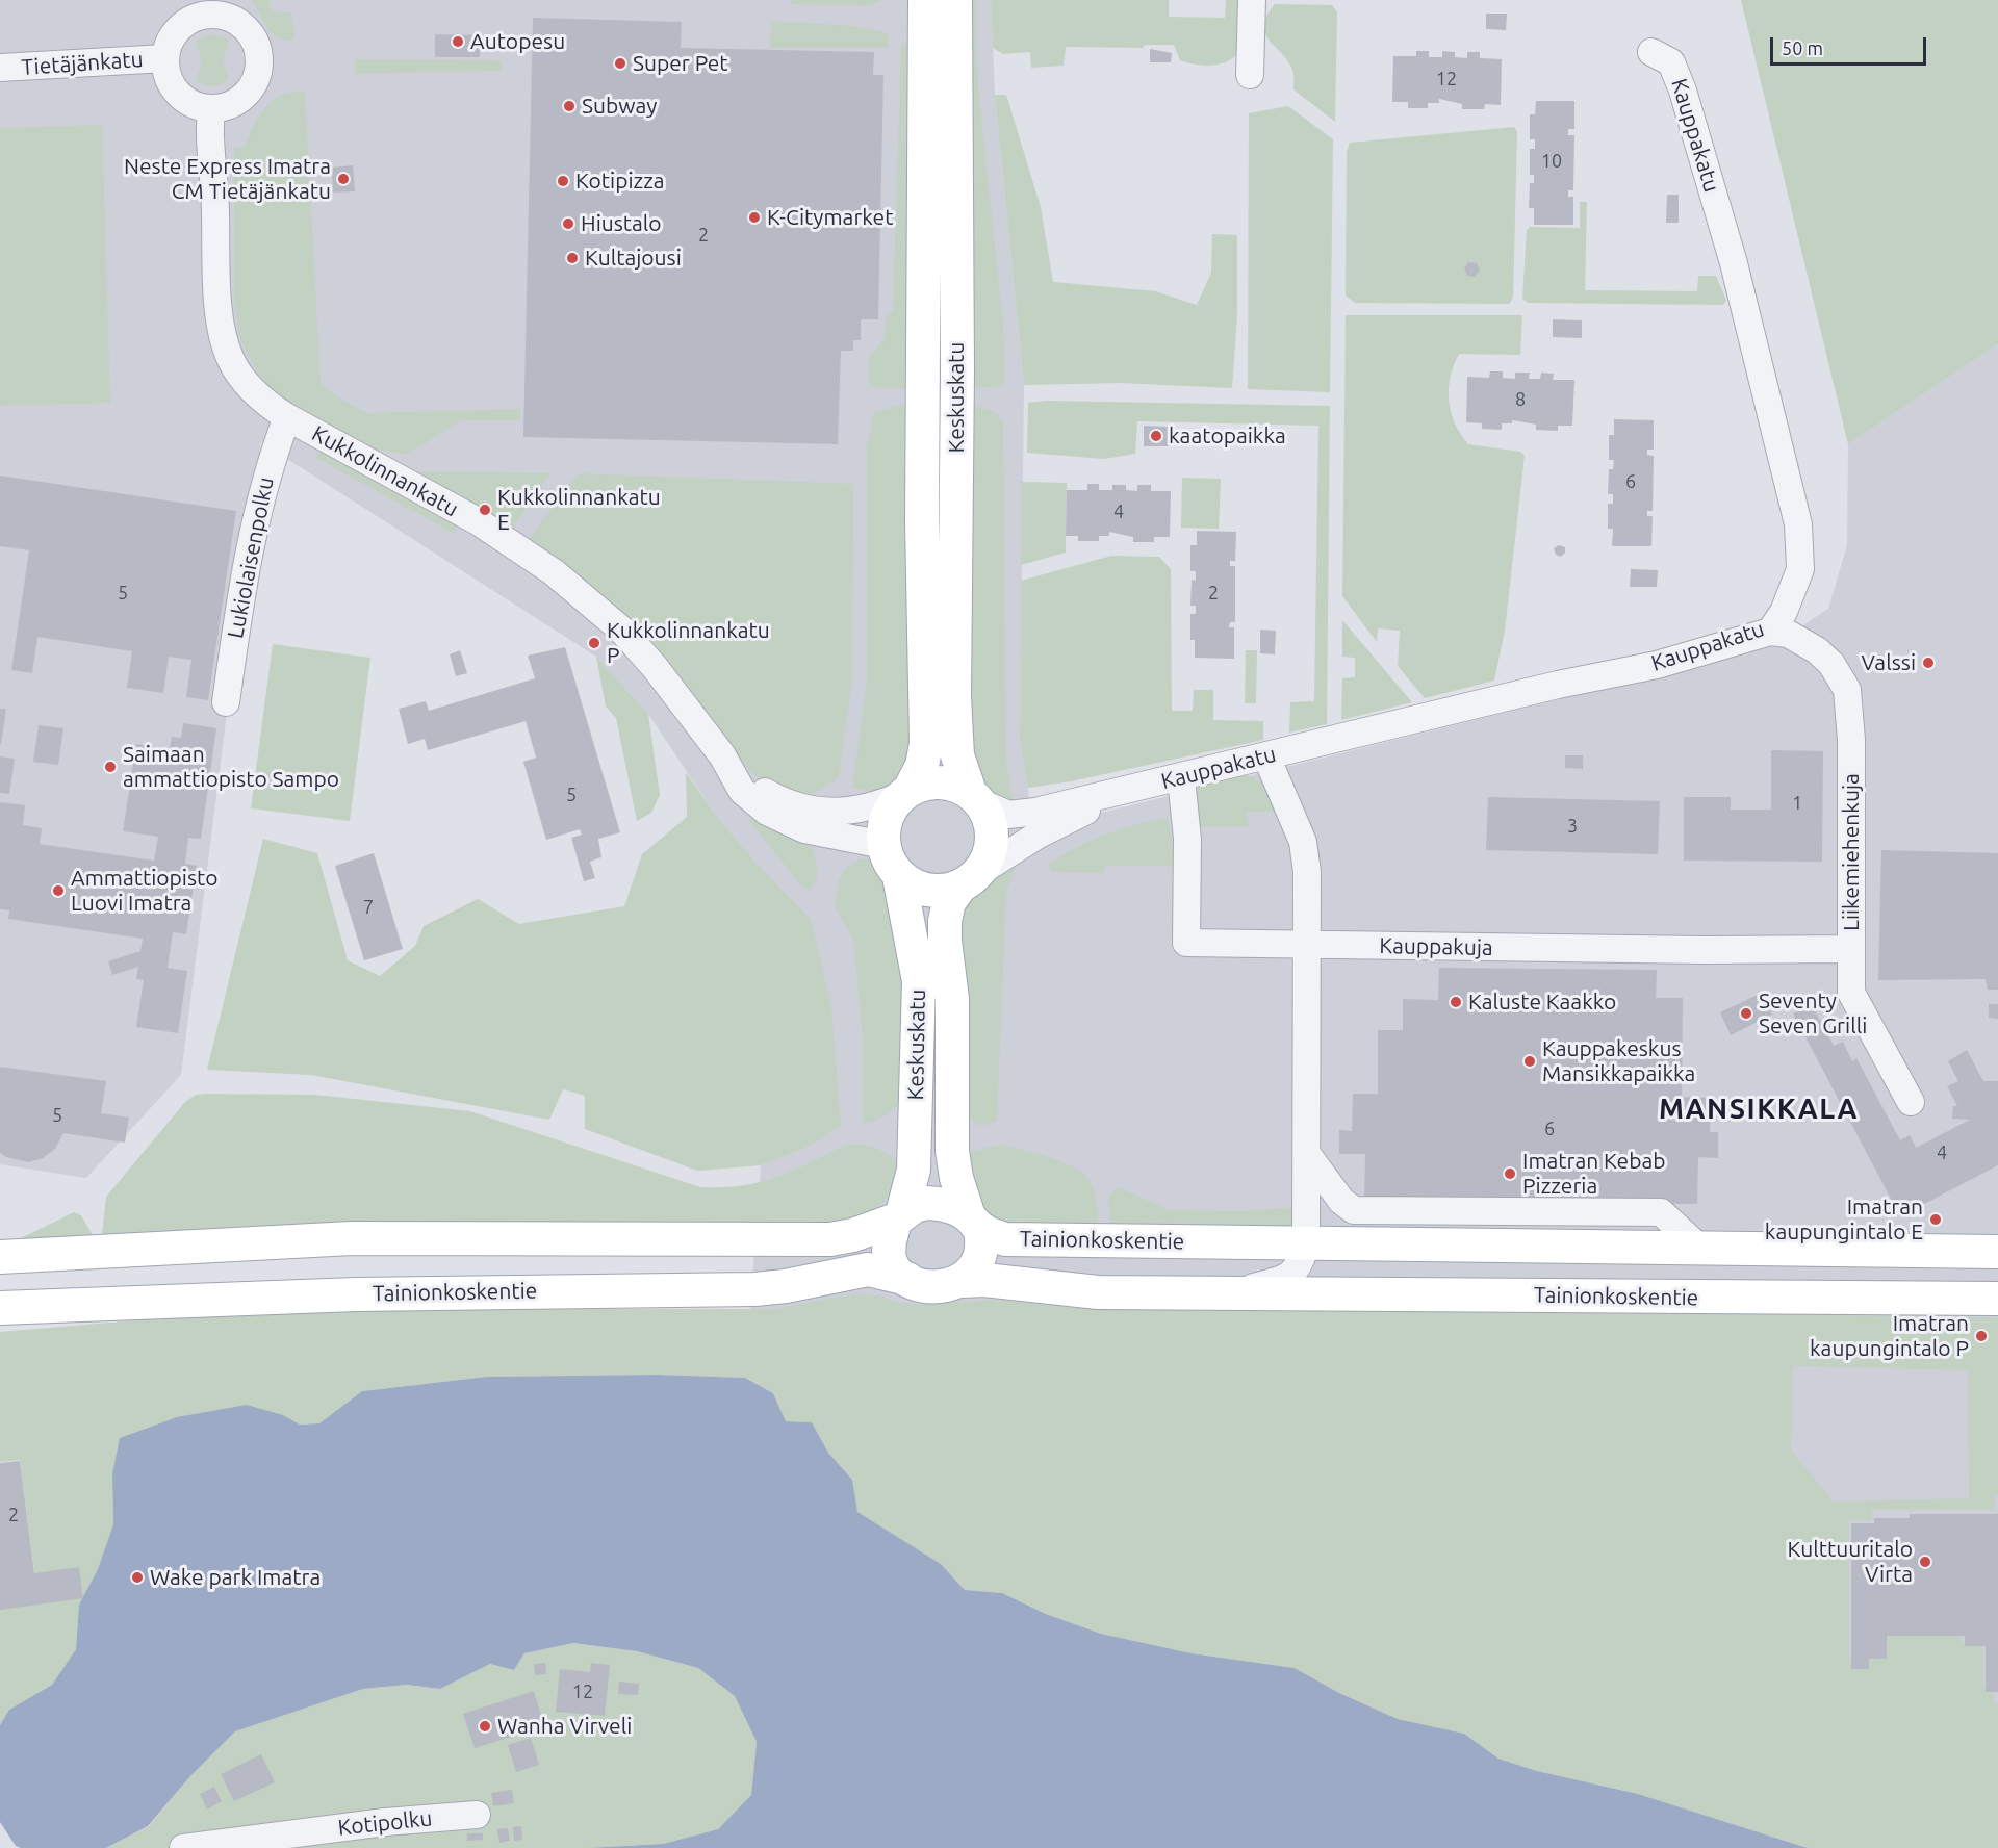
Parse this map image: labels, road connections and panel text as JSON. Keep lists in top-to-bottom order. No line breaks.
{"streets":{"main road":["Keskuskatu","Tainionkoskentie"],"street":["Tietäjänkatu","Kauppakatu","Kukkolinnankatu","Lukiolaisenpolku","Liikemiehenkuja","Kauppakuja","Kotipolku"]},"crossings":[["Tietäjänkatu","Kukkolinnankatu"],["Kauppakatu","Keskuskatu"],["Kauppakatu","Kukkolinnankatu"],["Kauppakatu","Liikemiehenkuja"],["Kauppakatu","Kauppakuja"],["Kauppakatu","Tainionkoskentie"],["Keskuskatu","Kukkolinnankatu"],["Keskuskatu","Tainionkoskentie"],["Kukkolinnankatu","Lukiolaisenpolku"],["Liikemiehenkuja","Kauppakuja"],["Kauppakuja","Tainionkoskentie"]],"districts":["MANSIKKALA"],"places":["Autopesu","Super Pet","Subway","Neste Express Imatra CM Tietäjänkatu","Kotipizza","K-Citymarket","Hiustalo","Kultajousi","kaatopaikka","Kukkolinnankatu E","Kukkolinnankatu P","Valssi","Saimaan ammattiopisto Sampo","Ammattiopisto Luovi Imatra","Kaluste Kaakko","Seventy Seven Grilli","Kauppakeskus Mansikkapaikka","Imatran Kebab Pizzeria","Imatran kaupungintalo E","Imatran kaupungintalo P","Kulttuuritalo Virta","Wake park Imatra","Wanha Virveli"],"house_numbers":["12","10","2","8","6","4","5","2","5","1","3","7","5","6","4","2","12"],"scale_bar":"50 m"}
